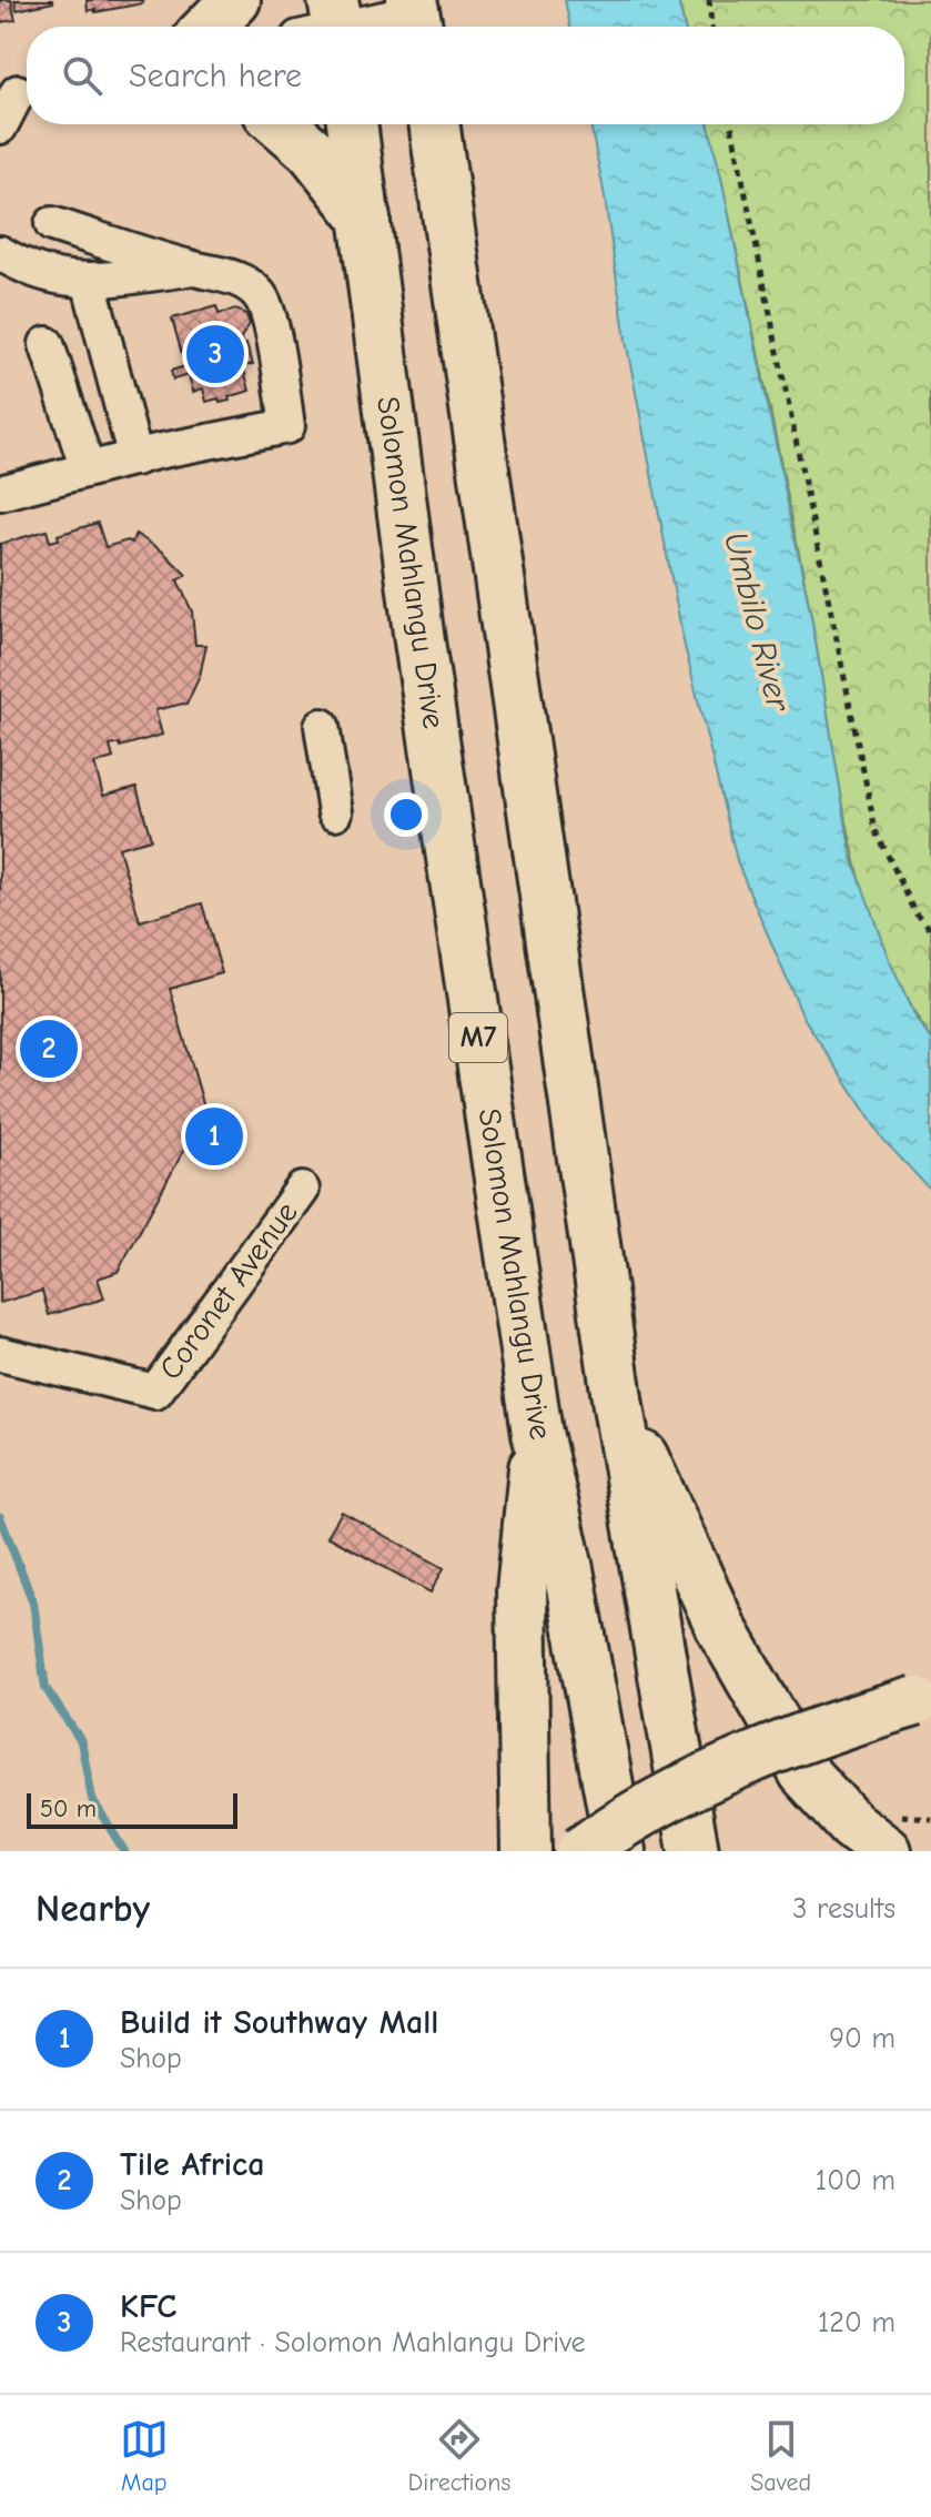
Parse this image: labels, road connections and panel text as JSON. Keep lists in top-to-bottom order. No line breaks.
{"streets":{"highway":["Solomon Mahlangu Drive","M7"],"street":["Coronet Avenue"]},"water":["Umbilo River"],"scale_bar":"50 m","page":{"search":"Search here","pins":["3","2","1"],"scale":"50 m","heading":["Nearby","3 results"],"list":[{"mark":"1","name":"Build it Southway Mall","note":"Shop","value":"90 m"},{"mark":"2","name":"Tile Africa","note":"Shop","value":"100 m"},{"mark":"3","name":"KFC","note":"Restaurant · Solomon Mahlangu Drive","value":"120 m"}],"nav":["Map","Directions","Saved"]}}
